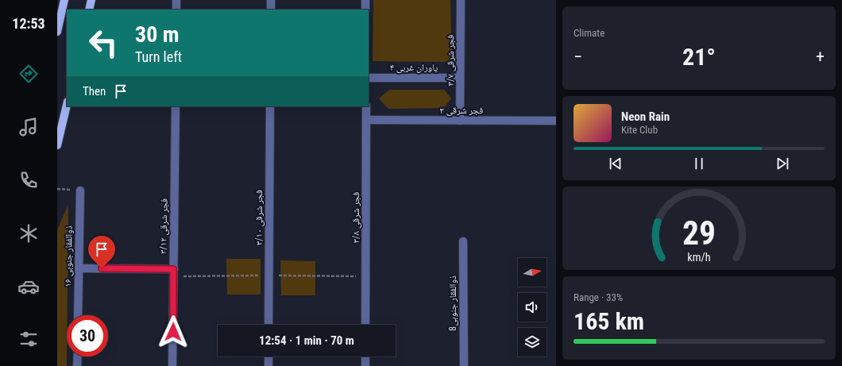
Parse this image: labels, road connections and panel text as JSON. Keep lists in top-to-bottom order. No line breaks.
{"streets":{"street":["۳/۷ فجر شرقی","۴ یاوران غربی","۳ فجر شرقی","۳/۱۰ فجر شرقی","۳/۸ فجر شرقی","۳/۱۲ فجر شرقی","۱۶ ذوالفقار جنوبی","8ذوالفقار جنوبی"]},"crossings":[["۳/۷ فجر شرقی","۴ یاوران غربی"],["۳/۷ فجر شرقی","۳ فجر شرقی"],["۳ فجر شرقی","۳/۸ فجر شرقی"]],"north":"right","page":{"tabs":"12:53","tile":["Climate",["Range · 33%","165 km"]],"turn":["30 m","Turn left"],"heat":["−","21°","+"],"then":"Then","song":["Neon Rain","Kite Club"],"limit":"30","trip":"12:54 · 1 min · 70 m","gauge":["29","km/h"]}}
